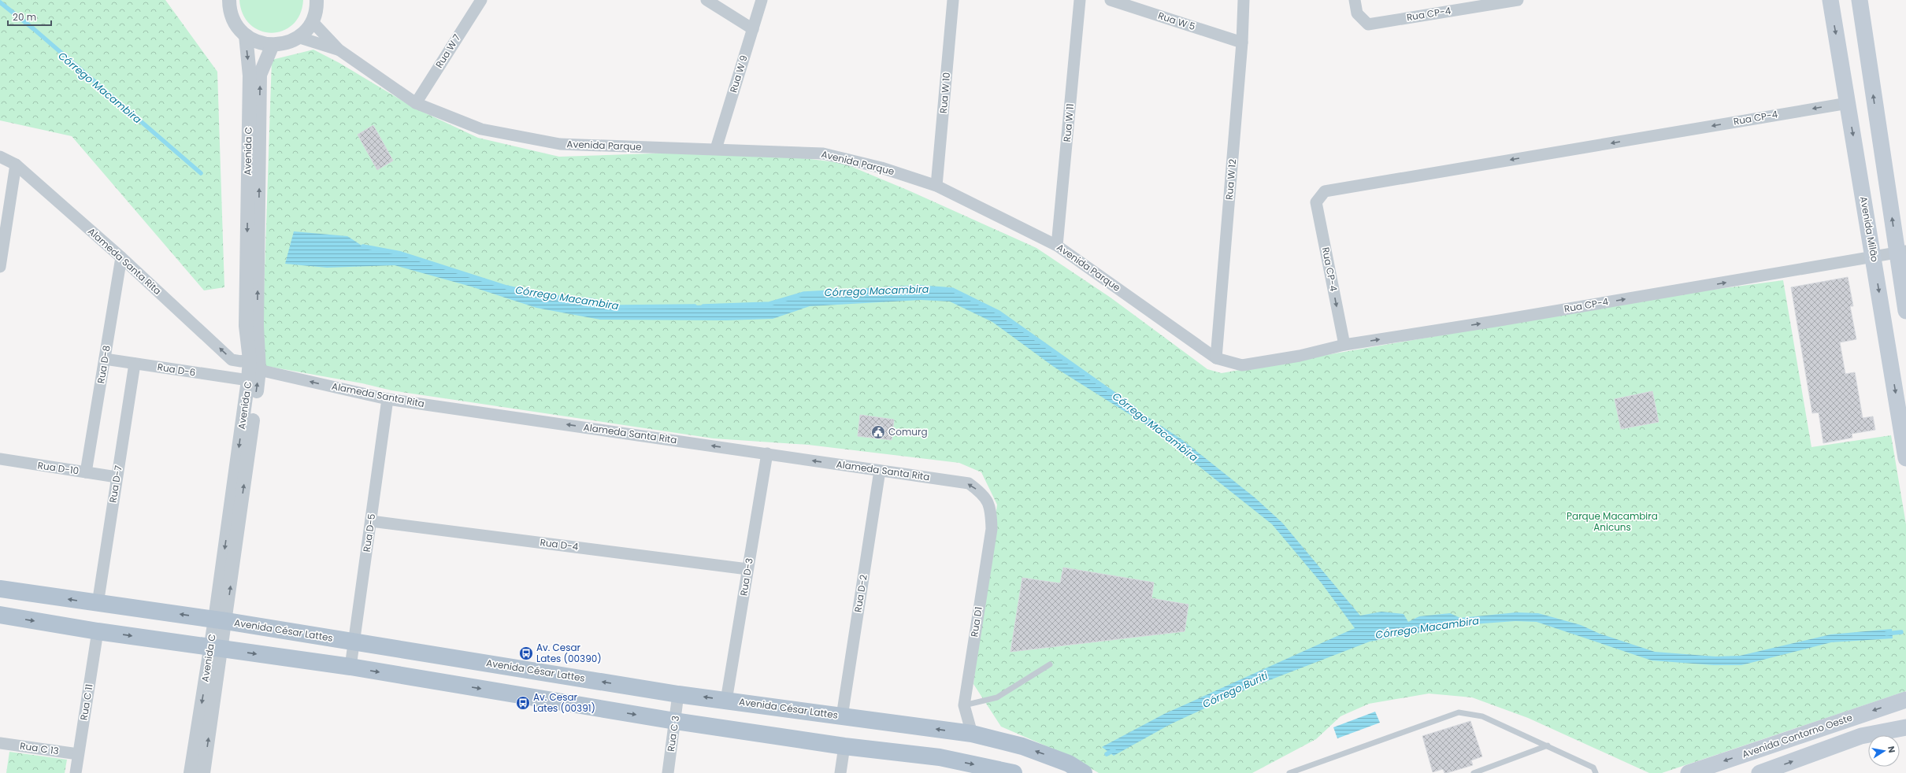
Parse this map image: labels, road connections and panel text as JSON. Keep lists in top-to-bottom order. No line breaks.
{"streets":{"main road":["Avenida Milão","Avenida César Lattes","Avenida Contorno Oeste"],"street":["Rua CP-4","Rua W 5","Rua W 7","Rua W 9","Rua W 10","Rua W 11","Avenida Parque","Avenida C","Rua W 12","Alameda Santa Rita","Rua D-8","Rua D-6","Rua D-10","Rua D-7","Rua D-5","Rua D-4","Rua D-3","Rua D-2","Rua D1","Rua C 11","Rua C 3","Rua C 13"]},"crossings":[["Rua CP-4","Avenida Parque"],["Rua CP-4","Avenida Milão"],["Rua W 5","Rua W 12"],["Rua W 7","Avenida Parque"],["Rua W 9","Avenida Parque"],["Rua W 10","Avenida Parque"],["Rua W 11","Avenida Parque"],["Avenida Parque","Rua W 12"],["Avenida C","Alameda Santa Rita"],["Avenida C","Rua D-6"],["Avenida C","Avenida César Lattes"],["Alameda Santa Rita","Rua D-8"],["Alameda Santa Rita","Rua D-5"],["Alameda Santa Rita","Rua D-3"],["Alameda Santa Rita","Rua D-2"],["Alameda Santa Rita","Rua D1"],["Rua D-8","Rua D-6"],["Rua D-8","Rua D-10"],["Rua D-6","Rua D-7"],["Rua D-10","Rua D-7"],["Rua D-7","Avenida César Lattes"],["Rua D-5","Rua D-4"],["Rua D-5","Avenida César Lattes"],["Rua D-4","Rua D-3"],["Rua D-3","Avenida César Lattes"],["Rua D-2","Avenida César Lattes"],["Rua D1","Avenida César Lattes"],["Avenida César Lattes","Rua C 3"],["Rua C 11","Rua C 13"]],"one_way":["Alameda Santa Rita"],"water":["Córrego Macambira","Córrego Buriti"],"parks":["Parque Macambira Anicuns"],"places":{"public building":["Comurg"],"bus stop":["Av. Cesar Lates (00390)","Av. Cesar Lates (00391)"]},"scale_bar":"20 m","north":"right"}
